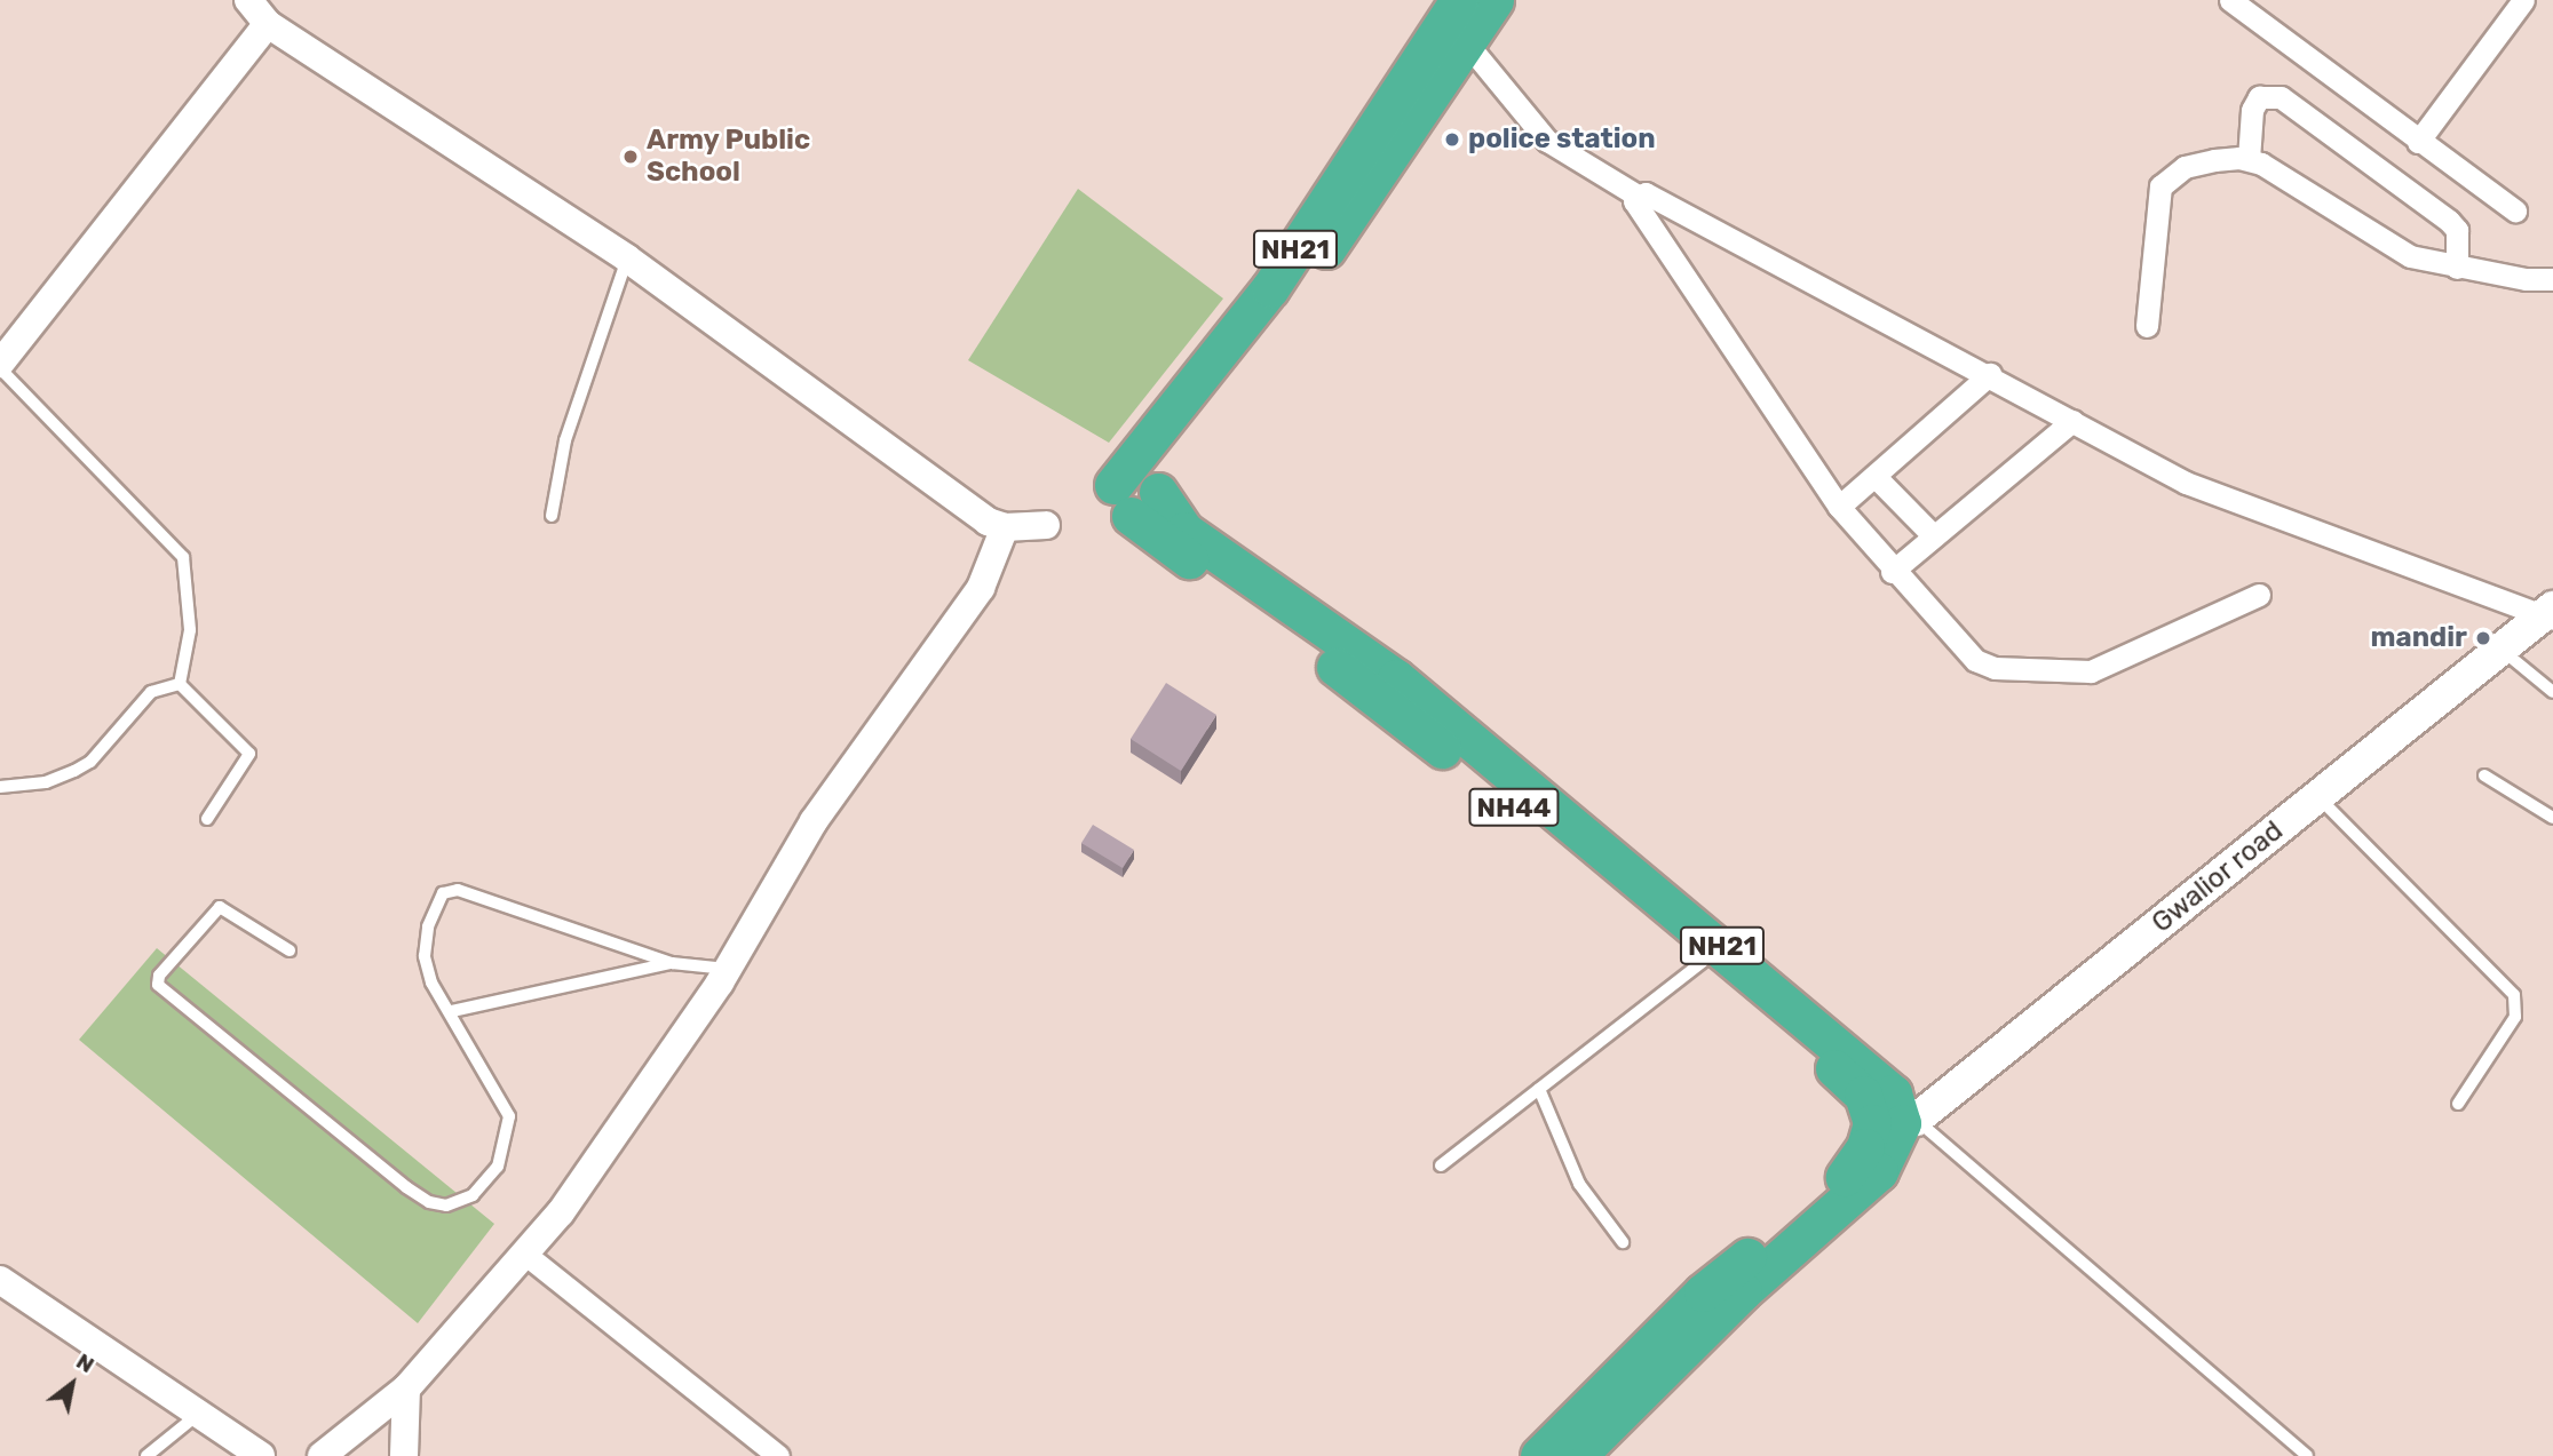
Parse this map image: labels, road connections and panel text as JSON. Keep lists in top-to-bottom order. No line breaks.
{"streets":{"highway":["NH21","NH44"],"main road":["Gwalior road"]},"crossings":[["NH21","NH44"],["NH21","Gwalior road"],["NH44","Gwalior road"]],"places":["police station","Army Public School","mandir"],"north":"top right"}
